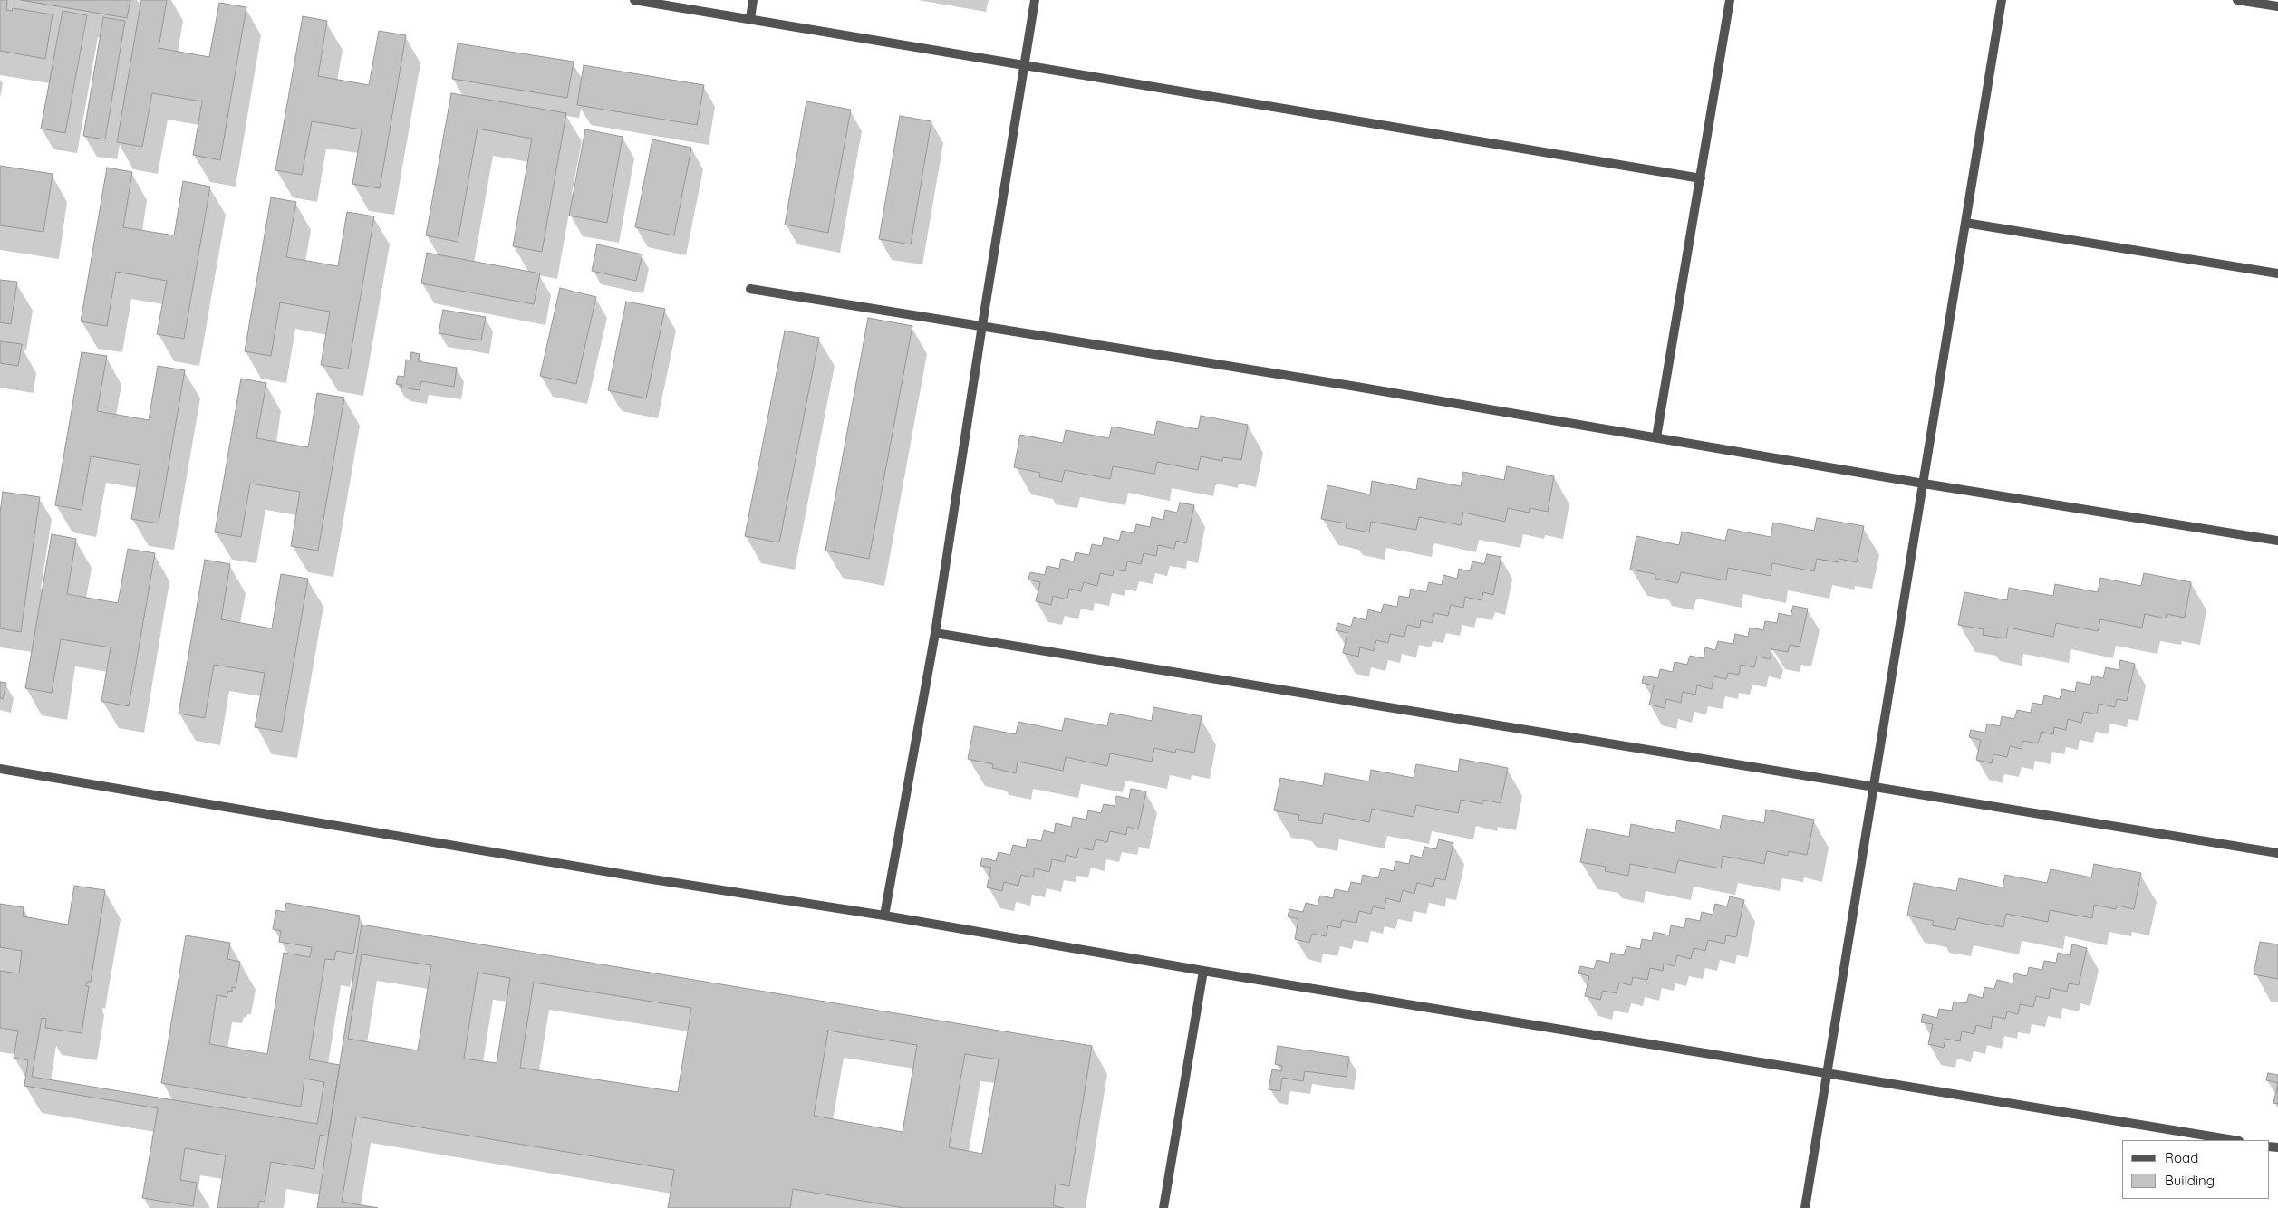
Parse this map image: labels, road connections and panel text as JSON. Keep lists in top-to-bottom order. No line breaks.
{"legend":["Road","Building"]}
